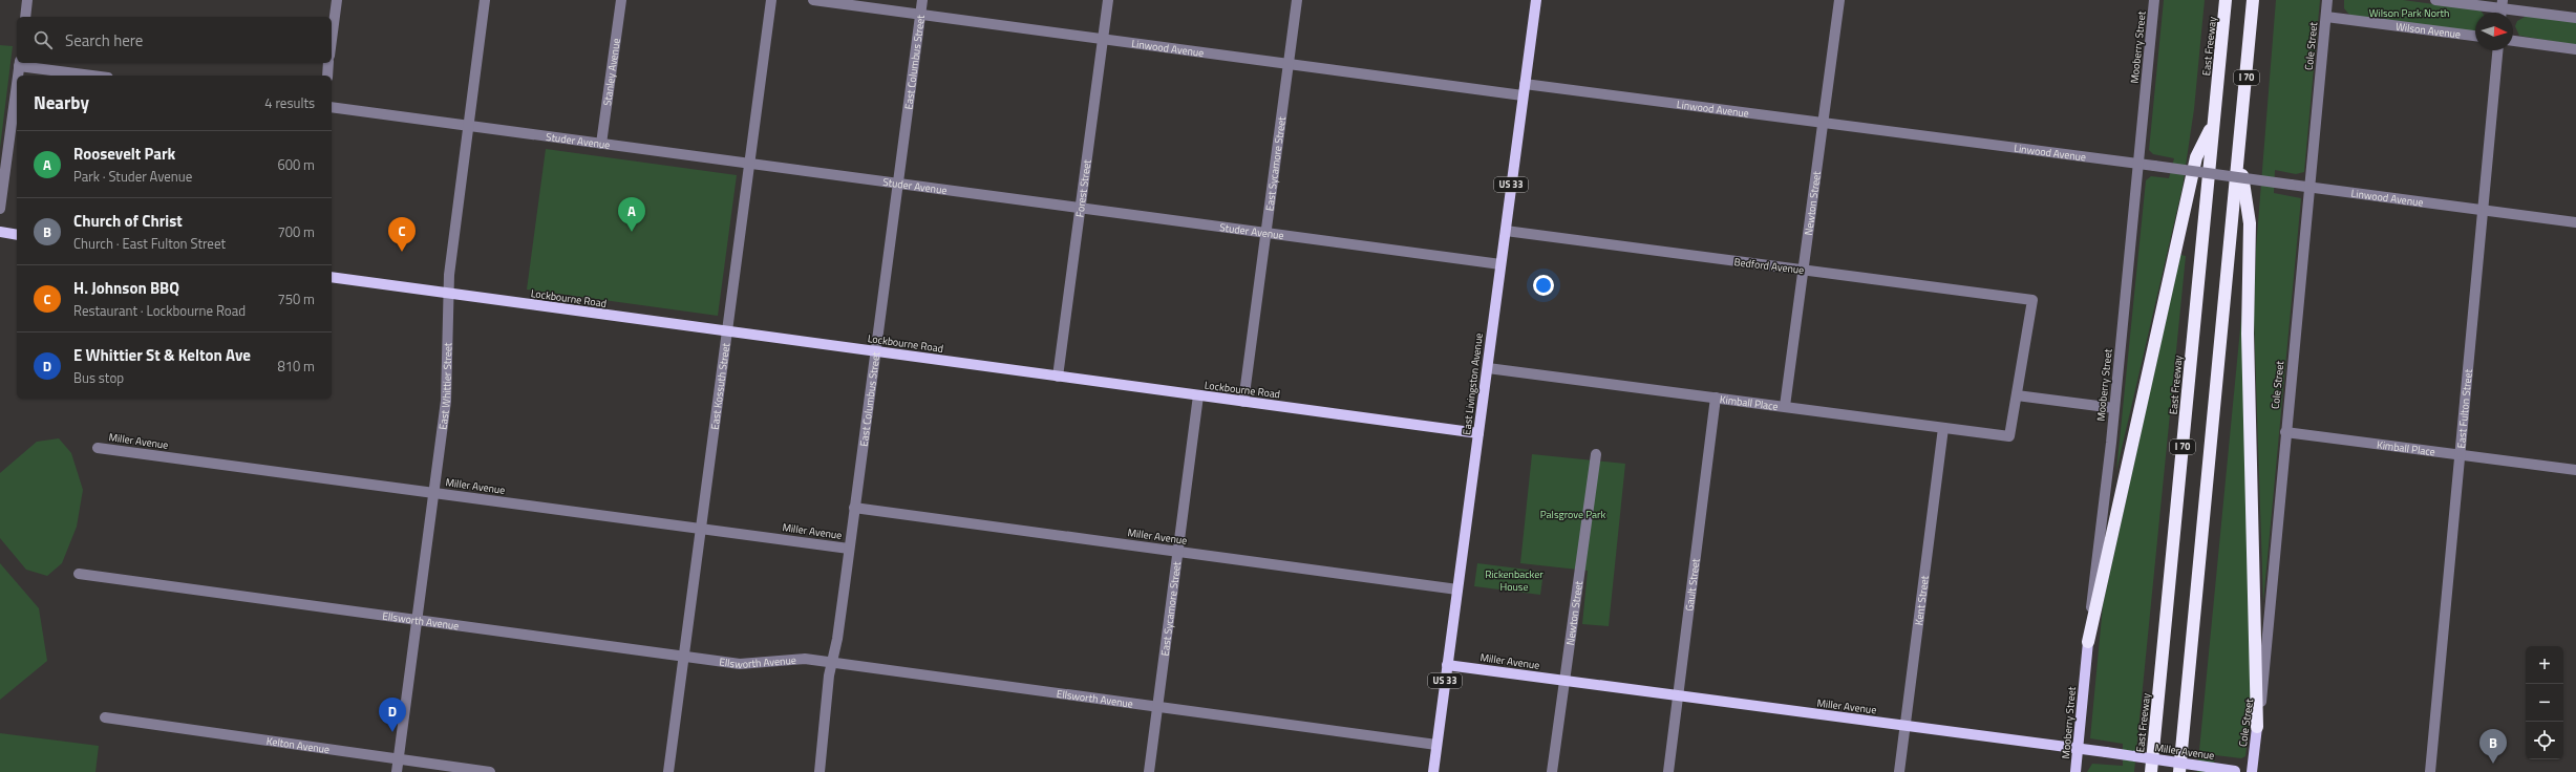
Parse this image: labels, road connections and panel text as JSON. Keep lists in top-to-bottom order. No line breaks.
{"streets":{"highway":["East Freeway","I 70"],"main road":["Cole Street","Mooberry Street","US 33","Lockbourne Road","East Livingston Avenue","Miller Avenue"],"street":["Wilson Avenue","Linwood Avenue","East Columbus Street","Stanley Avenue","Studer Avenue","East Sycamore Street","Forest Street","Newton Street","Bedford Avenue","East Whittier Street","East Kossuth Street","Kimball Place","East Fulton Street","Gault Street","Kent Street","Ellsworth Avenue","Kelton Avenue"]},"crossings":[["Wilson Avenue","Cole Street"],["Cole Street","Linwood Avenue"],["Cole Street","Kimball Place"],["Mooberry Street","Linwood Avenue"],["Mooberry Street","Miller Avenue"],["Linwood Avenue","East Columbus Street"],["Linwood Avenue","East Sycamore Street"],["Linwood Avenue","Forest Street"],["Linwood Avenue","Newton Street"],["Linwood Avenue","East Livingston Avenue"],["Linwood Avenue","East Fulton Street"],["East Columbus Street","Studer Avenue"],["East Columbus Street","Lockbourne Road"],["East Columbus Street","Miller Avenue"],["East Columbus Street","Ellsworth Avenue"],["Stanley Avenue","Studer Avenue"],["Studer Avenue","East Sycamore Street"],["Studer Avenue","Forest Street"],["Studer Avenue","East Livingston Avenue"],["Studer Avenue","East Whittier Street"],["Studer Avenue","East Kossuth Street"],["East Sycamore Street","Lockbourne Road"],["East Sycamore Street","Miller Avenue"],["East Sycamore Street","Ellsworth Avenue"],["Forest Street","Lockbourne Road"],["Newton Street","Bedford Avenue"],["Newton Street","Kimball Place"],["Newton Street","Miller Avenue"],["Bedford Avenue","East Livingston Avenue"],["Bedford Avenue","Kimball Place"],["Lockbourne Road","East Livingston Avenue"],["Lockbourne Road","East Whittier Street"],["Lockbourne Road","East Kossuth Street"],["East Livingston Avenue","Kimball Place"],["East Livingston Avenue","Miller Avenue"],["East Livingston Avenue","Ellsworth Avenue"],["East Whittier Street","Miller Avenue"],["East Whittier Street","Ellsworth Avenue"],["East Whittier Street","Kelton Avenue"],["East Kossuth Street","Miller Avenue"],["East Kossuth Street","Ellsworth Avenue"],["Kimball Place","East Fulton Street"],["Kimball Place","Gault Street"],["Kimball Place","Kent Street"],["Miller Avenue","Gault Street"],["Miller Avenue","Kent Street"]],"parks":["Wilson Park North","Palsgrove Park","Rickenbacker House"],"north":"right","page":{"search":"Search here","heading":["Nearby","4 results"],"list":[{"mark":"A","name":"Roosevelt Park","note":"Park · Studer Avenue","value":"600 m"},{"mark":"B","name":"Church of Christ","note":"Church · East Fulton Street","value":"700 m"},{"mark":"C","name":"H. Johnson BBQ","note":"Restaurant · Lockbourne Road","value":"750 m"},{"mark":"D","name":"E Whittier St & Kelton Ave","note":"Bus stop","value":"810 m"}],"pins":["A","C","D","B"],"map_buttons":["+","−"]}}
